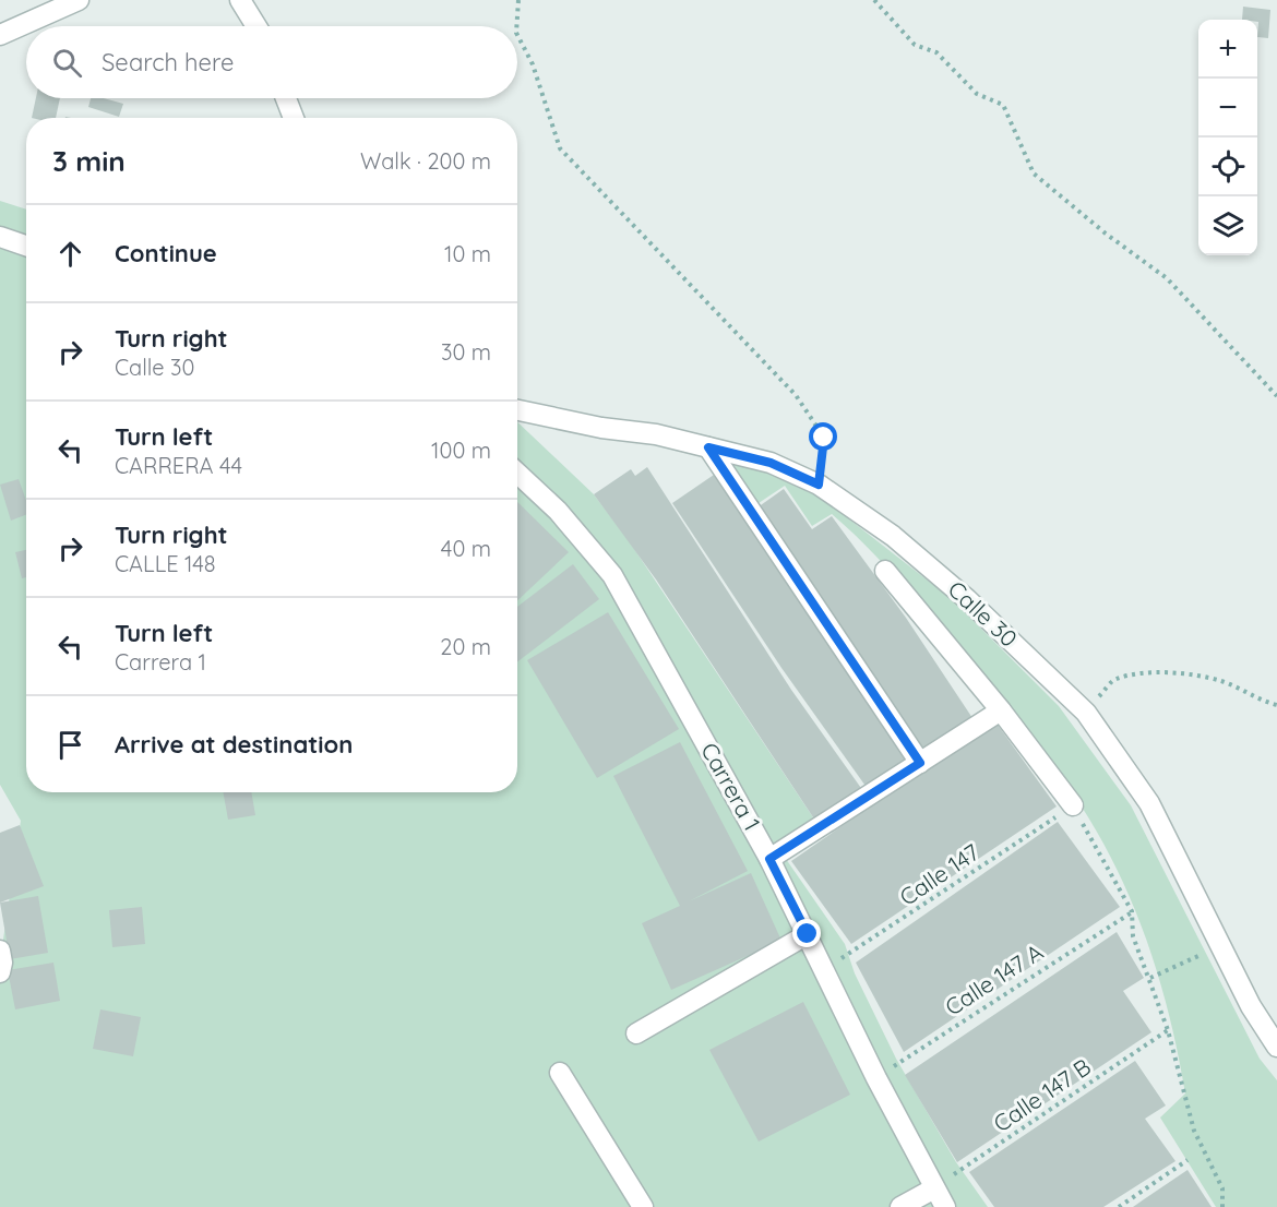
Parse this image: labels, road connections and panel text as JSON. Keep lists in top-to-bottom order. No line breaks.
{"streets":{"street":["Calle 30","Carrera 1"],"path":["Calle 147","Calle 147 A","Calle 147 B"]},"crossings":[["Carrera 1","Calle 147"],["Carrera 1","Calle 147 A"],["Carrera 1","Calle 147 B"]],"page":{"map_buttons":["+","−"],"search":"Search here","heading":["3 min","Walk · 200 m"],"list":[["Continue","10 m"],["Turn right","Calle 30","30 m"],["Turn left","CARRERA 44","100 m"],["Turn right","CALLE 148","40 m"],["Turn left","Carrera 1","20 m"],"Arrive at destination"]}}
